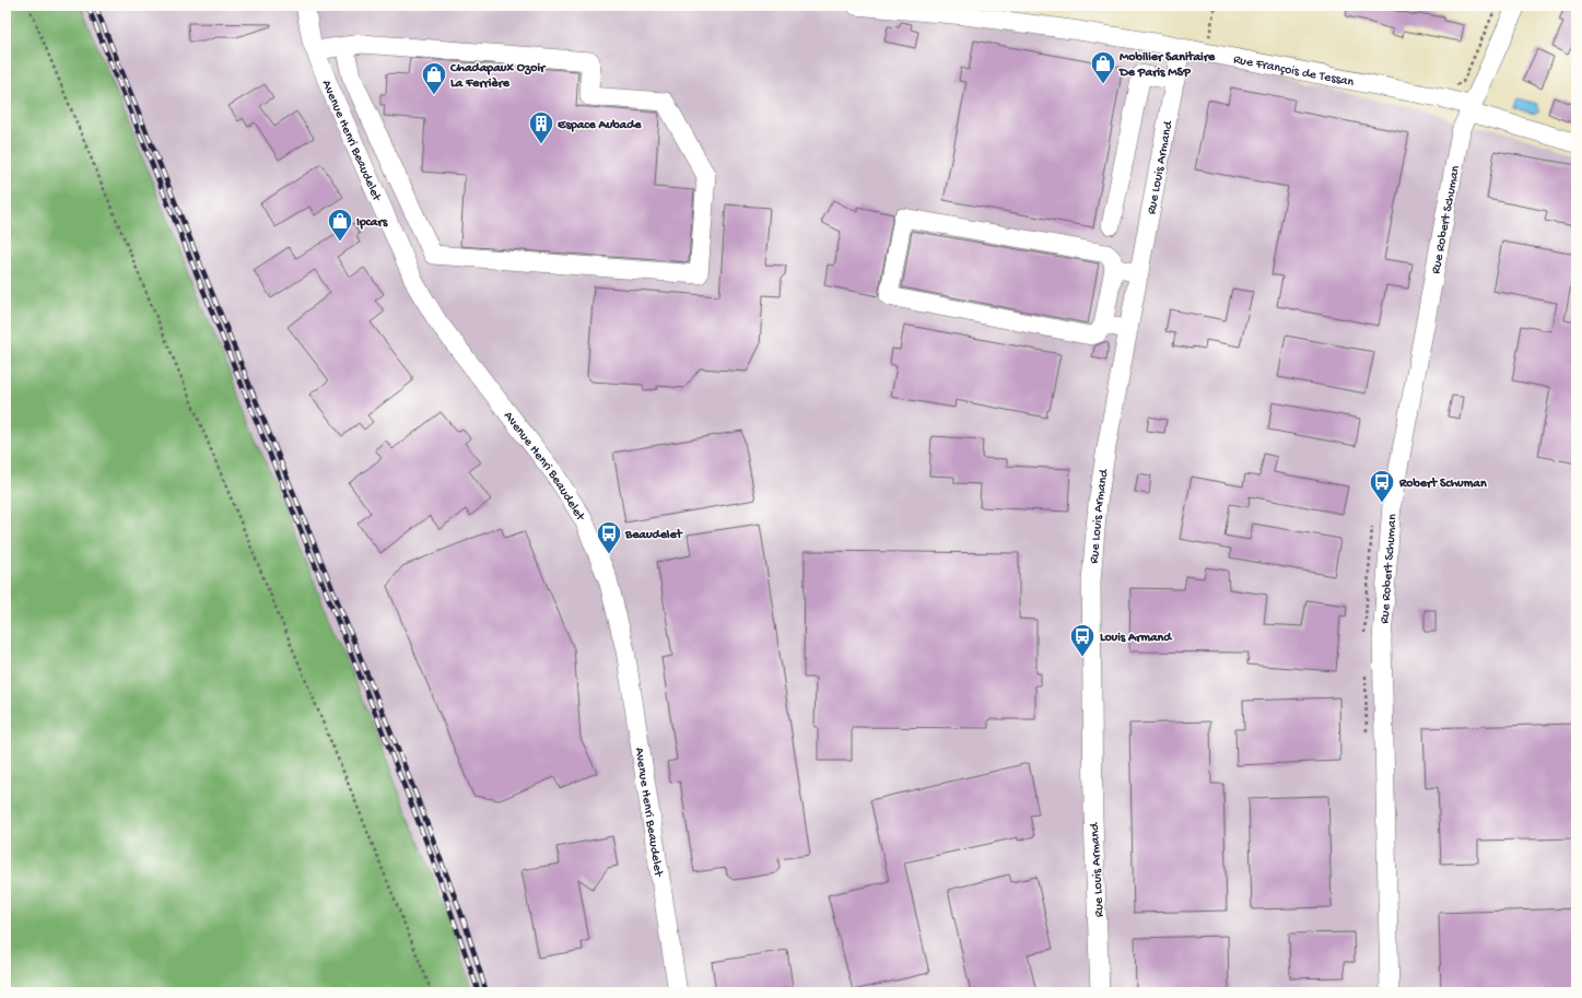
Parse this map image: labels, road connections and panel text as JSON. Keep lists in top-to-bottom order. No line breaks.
{"streets":{"street":["Rue François de Tessan","Avenue Henri Beaudelet","Rue Louis Armand","Rue Robert Schuman"]},"crossings":[["Rue François de Tessan","Rue Louis Armand"],["Rue François de Tessan","Rue Robert Schuman"]],"places":{"shop":["Mobilier Sanitaire De Paris MSP","Chadapaux Ozoir La Ferrière","Ipcars"],"building":["Espace Aubade"],"bus stop":["Robert Schuman","Beaudelet","Louis Armand"]}}
